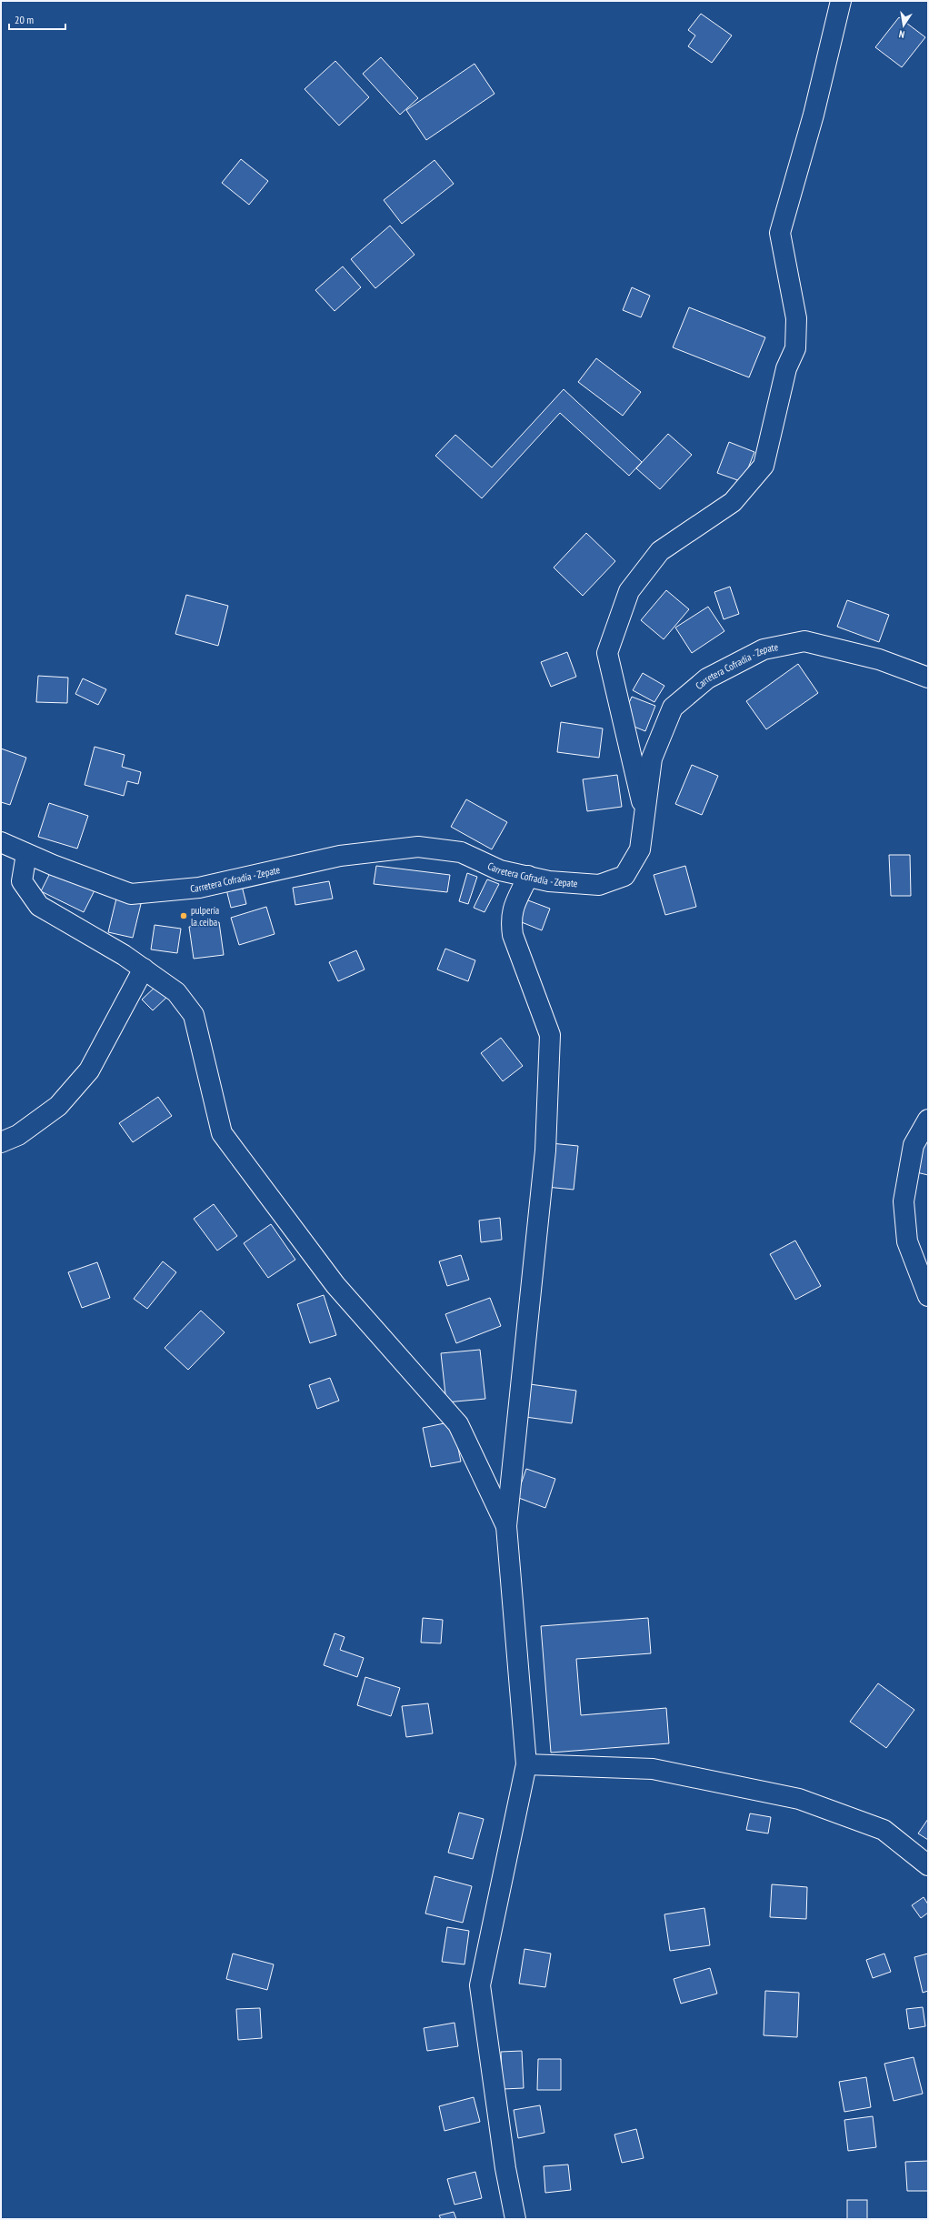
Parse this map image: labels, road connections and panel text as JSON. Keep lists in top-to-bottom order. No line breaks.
{"streets":{"street":["Carretera Cofradía - Zepate"]},"places":["pulpería la ceiba"],"scale_bar":"20 m","north":"bottom"}
